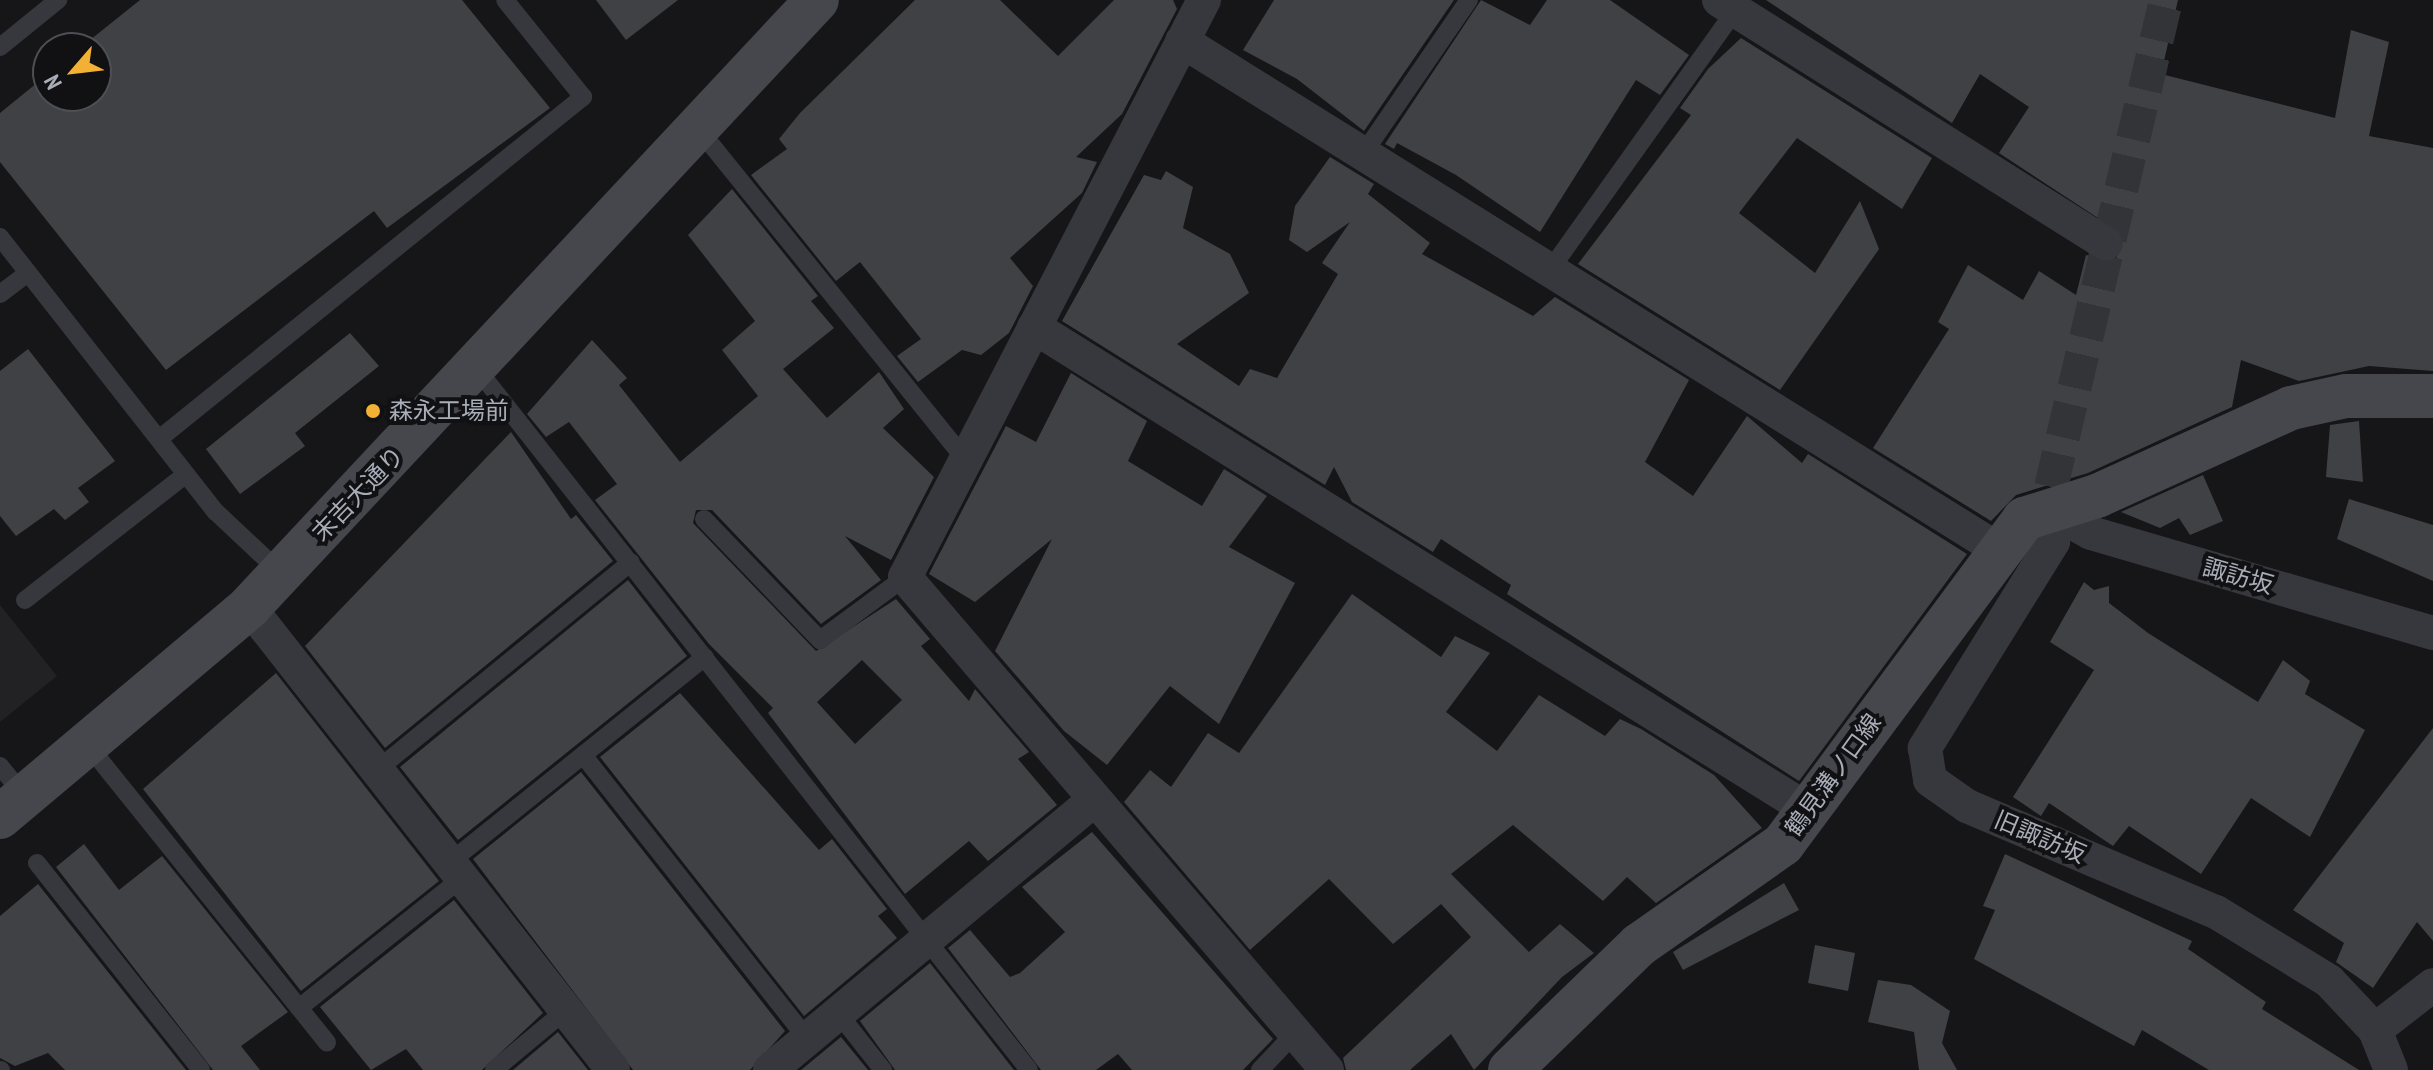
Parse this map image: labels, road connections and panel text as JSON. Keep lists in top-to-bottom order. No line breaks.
{"streets":{"street":["末吉大通り","諏訪坂","鶴見溝ノ口線","旧諏訪坂"]},"crossings":[["諏訪坂","鶴見溝ノ口線"],["諏訪坂","旧諏訪坂"],["鶴見溝ノ口線","旧諏訪坂"]],"places":["森永工場前"],"north":"bottom left"}
